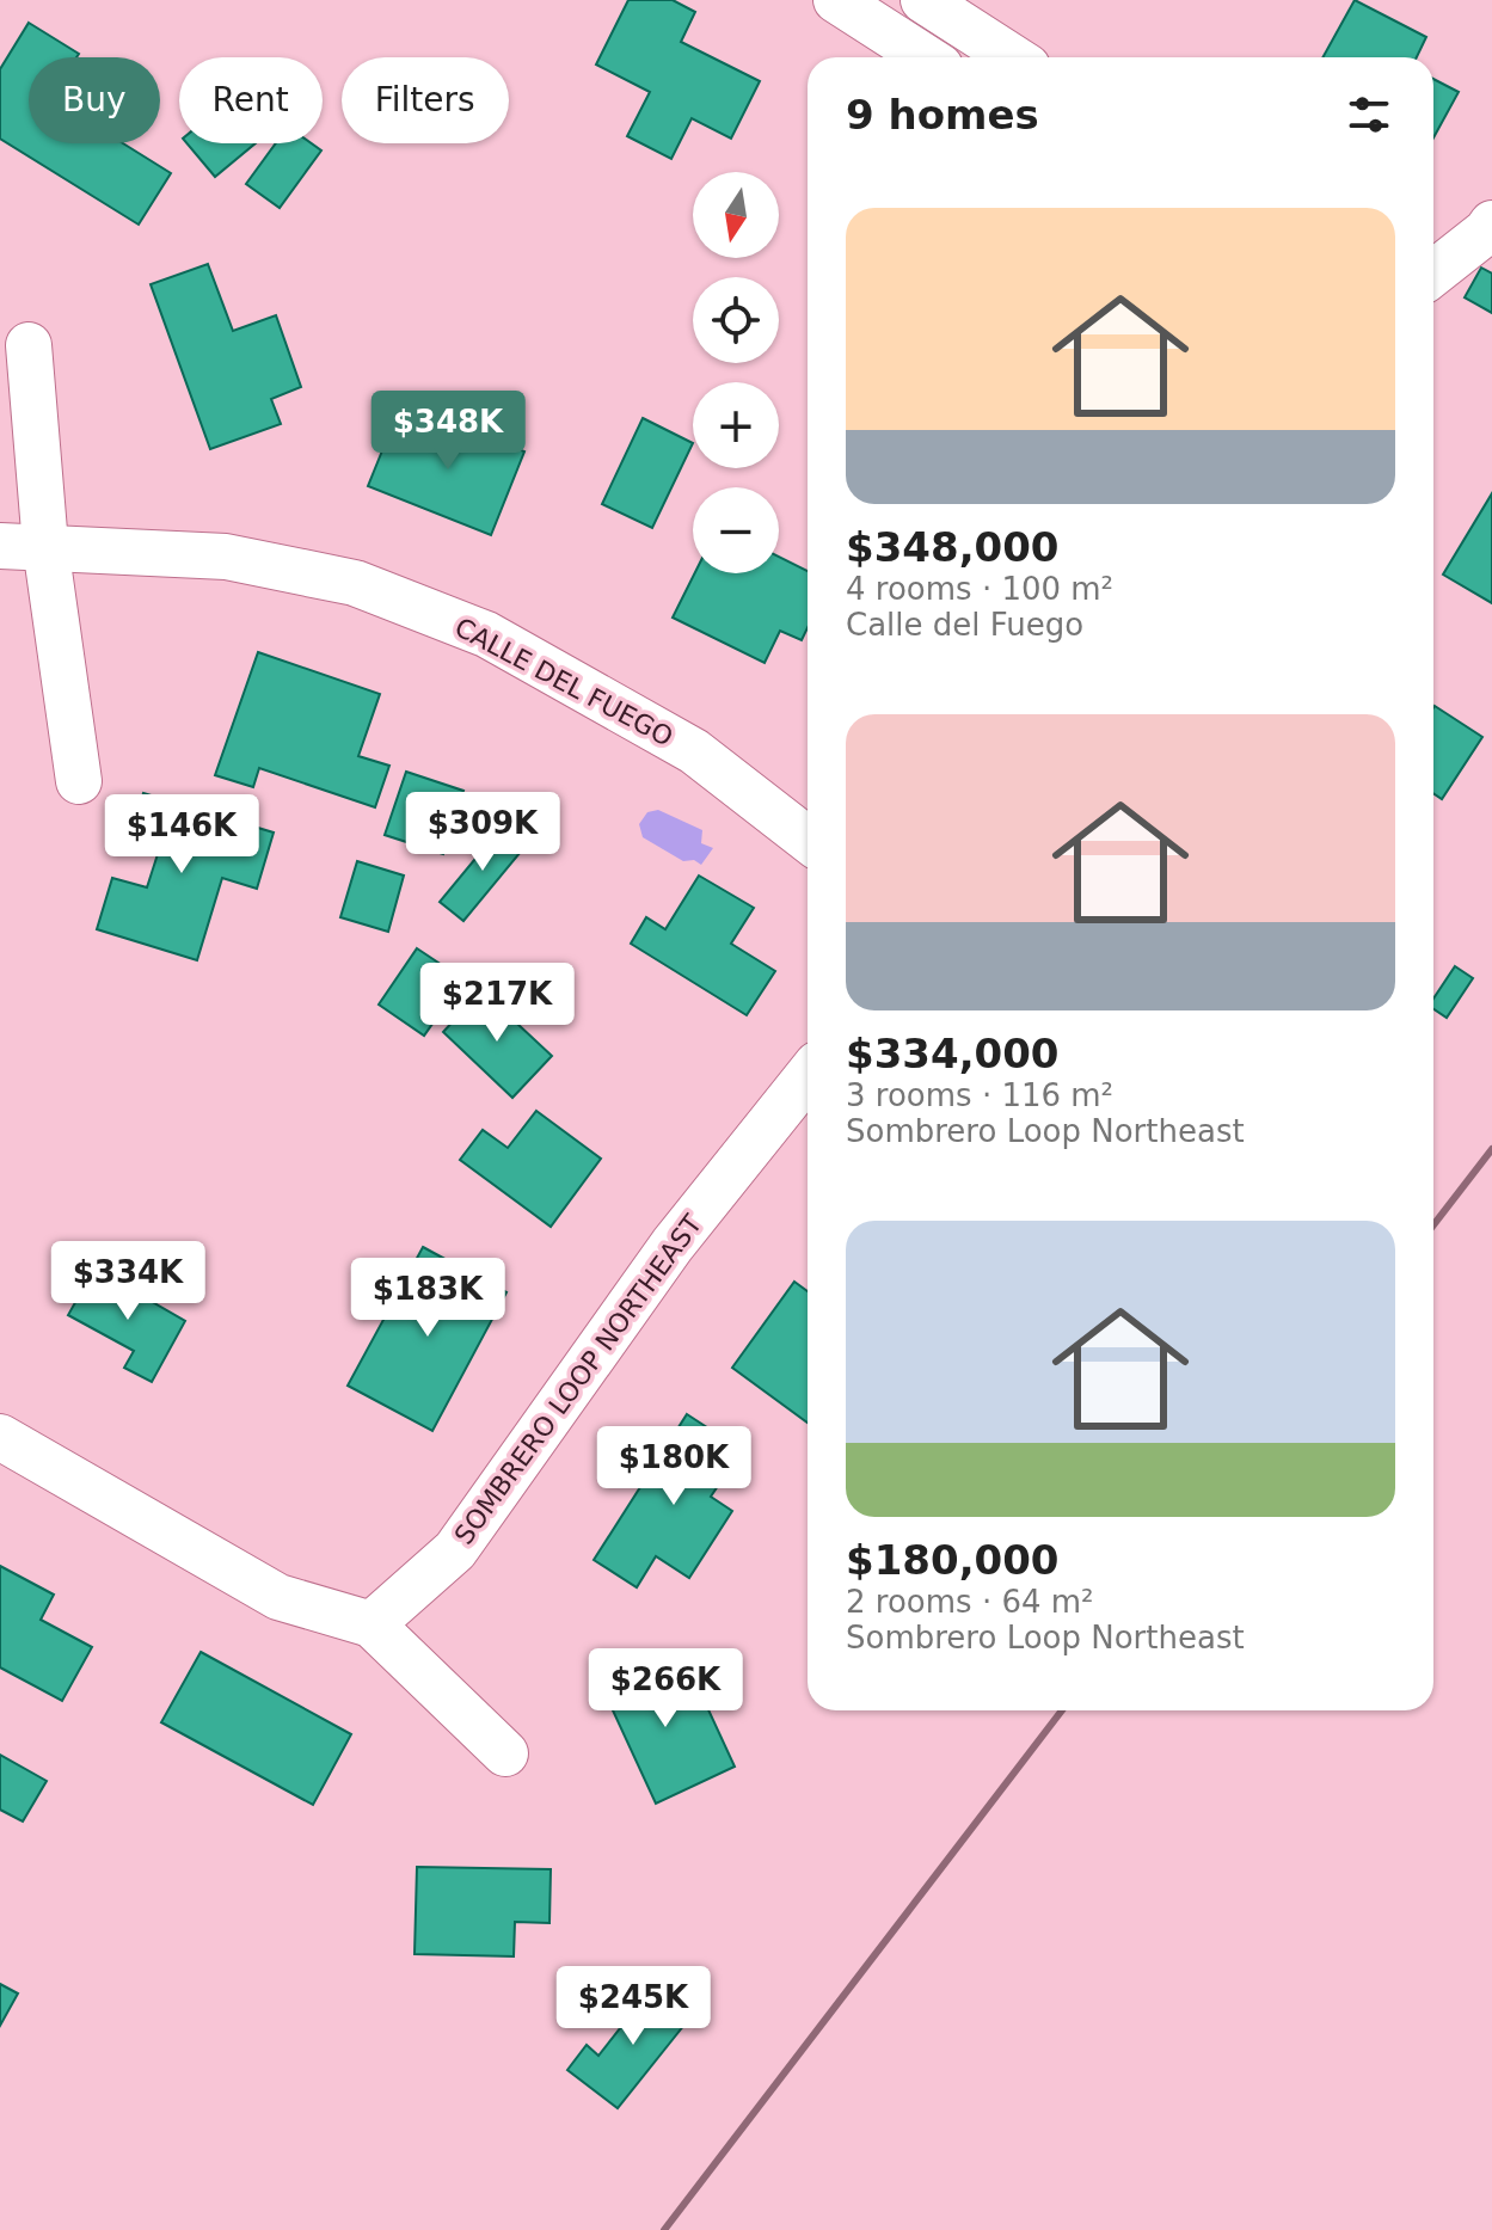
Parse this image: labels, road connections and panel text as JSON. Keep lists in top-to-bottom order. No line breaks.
{"streets":{"street":["CALLE DEL FUEGO","SOMBRERO LOOP NORTHEAST"]},"north":"bottom","page":{"chip":["Buy","Rent","Filters"],"heading":"9 homes","map_buttons":["+","−"],"list":[{"name":"$348,000","note":"4 rooms · 100 m² · Calle del Fuego"},{"name":"$334,000","note":"3 rooms · 116 m² · Sombrero Loop Northeast"},{"name":"$180,000","note":"2 rooms · 64 m² · Sombrero Loop Northeast"}],"price":["$348K","$309K","$146K","$217K","$334K","$183K","$180K","$266K","$245K"]}}
